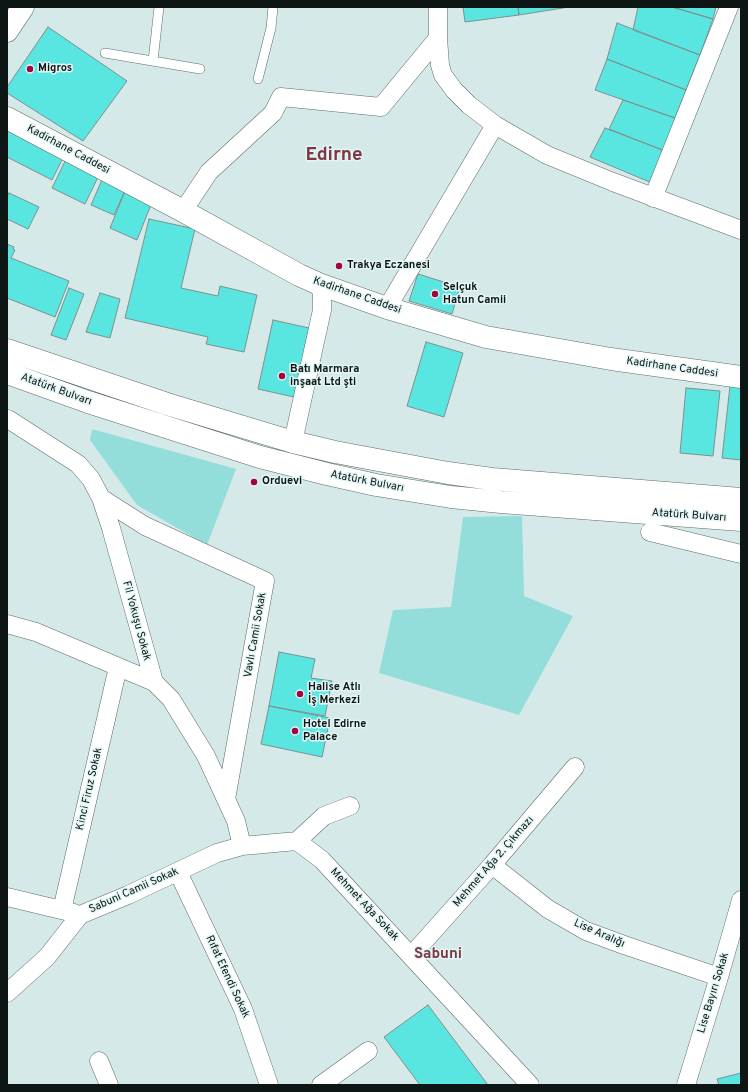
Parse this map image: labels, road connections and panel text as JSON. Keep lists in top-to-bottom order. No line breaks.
{"streets":{"main road":["Kadirhane Caddesi","Atatürk Bulvarı"],"street":["Fil Yokuşu Sokak","Vavlı Camii Sokak","Kinci Firuz Sokak","Mehmet Ağa 2. Çıkmazı","Sabuni Camii Sokak","Mehmet Ağa Sokak","Lise Aralığı","Rıfat Efendi Sokak","Lise Bayırı Sokak"]},"crossings":[["Fil Yokuşu Sokak","Vavlı Camii Sokak"],["Fil Yokuşu Sokak","Sabuni Camii Sokak"],["Mehmet Ağa 2. Çıkmazı","Mehmet Ağa Sokak"],["Mehmet Ağa 2. Çıkmazı","Lise Aralığı"],["Sabuni Camii Sokak","Rıfat Efendi Sokak"],["Lise Aralığı","Lise Bayırı Sokak"]],"districts":["Edirne","Sabuni"],"places":["Migros","Trakya Eczanesi","Selçuk Hatun Camii","Batı Marmara inşaat Ltd şti","Orduevi","Halise Atlı İş Merkezi","Hotel Edirne Palace"]}
